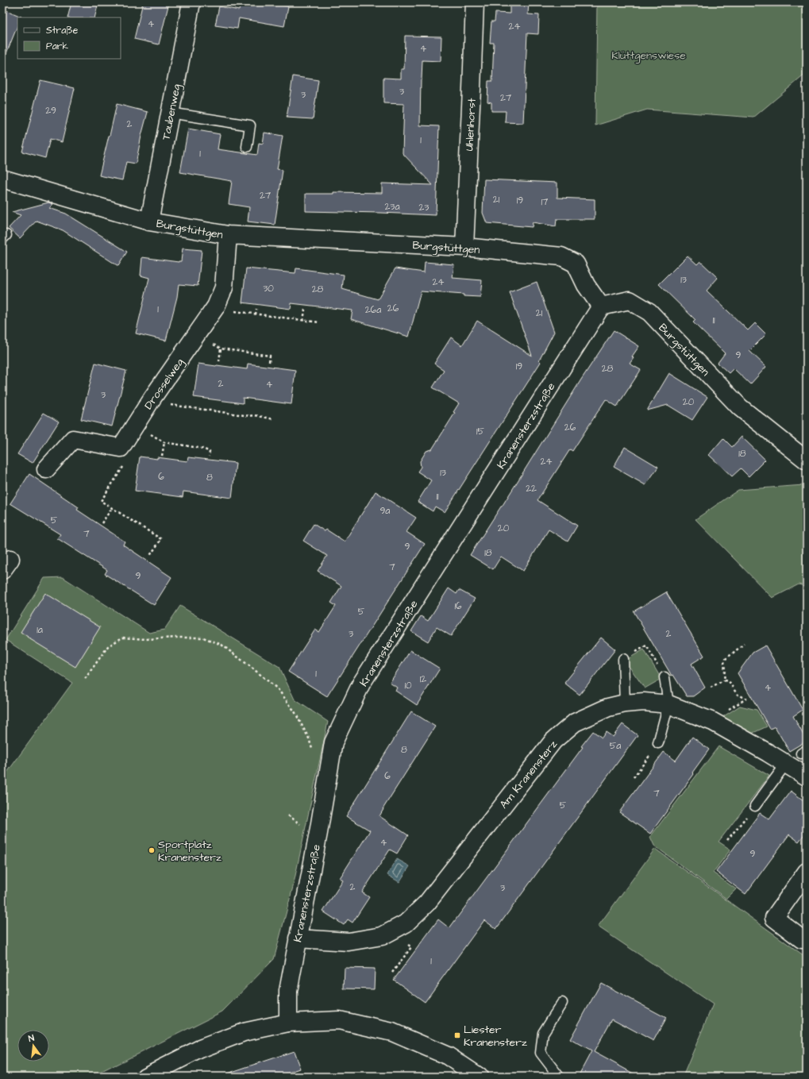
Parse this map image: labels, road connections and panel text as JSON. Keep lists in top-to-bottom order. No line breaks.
{"streets":{"street":["Taubenweg","Uhlenhorst","Burgstüttgen","Drosselweg","Kranensterzstraße","Am Kranensterz"]},"crossings":[["Taubenweg","Burgstüttgen"],["Uhlenhorst","Burgstüttgen"],["Burgstüttgen","Drosselweg"],["Burgstüttgen","Kranensterzstraße"],["Kranensterzstraße","Am Kranensterz"]],"parks":["Klüttgenswiese"],"places":{"other":["Sportplatz Kranensterz"],"transit":["Liester Kranensterz"]},"house_numbers":["4","24","4","3","3","27","29","2","1","1","27","21","19","17","23a","23","13","24","30","28","26","1","26a","21","11","9","19","28","2","4","3","20","26","15","18","24","13","6","8","22","11","9a","5","20","7","9","18","7","9","16","5","1a","3","2","1","12","10","4","5a","8","6","7","5","4","9","2","3","1"],"legend":["Straße","Park"],"north":"top"}
